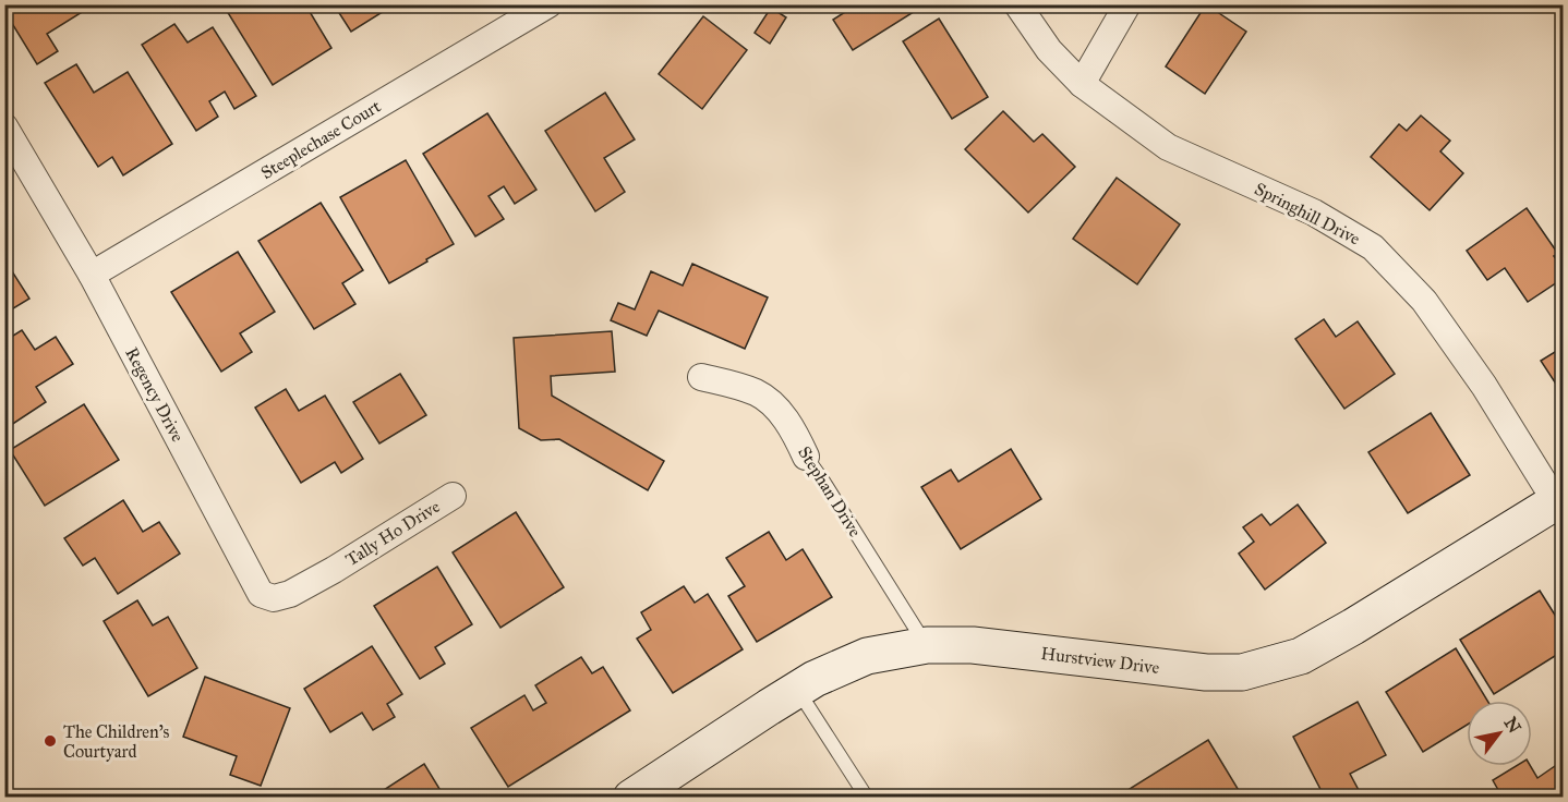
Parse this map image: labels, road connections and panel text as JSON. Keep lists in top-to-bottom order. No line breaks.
{"streets":{"street":["Steeplechase Court","Springhill Drive","Regency Drive","Stephan Drive","Tally Ho Drive","Hurstview Drive"]},"crossings":[["Steeplechase Court","Regency Drive"],["Springhill Drive","Hurstview Drive"],["Regency Drive","Tally Ho Drive"],["Stephan Drive","Hurstview Drive"]],"places":["The Children's Courtyard"],"north":"top right"}
